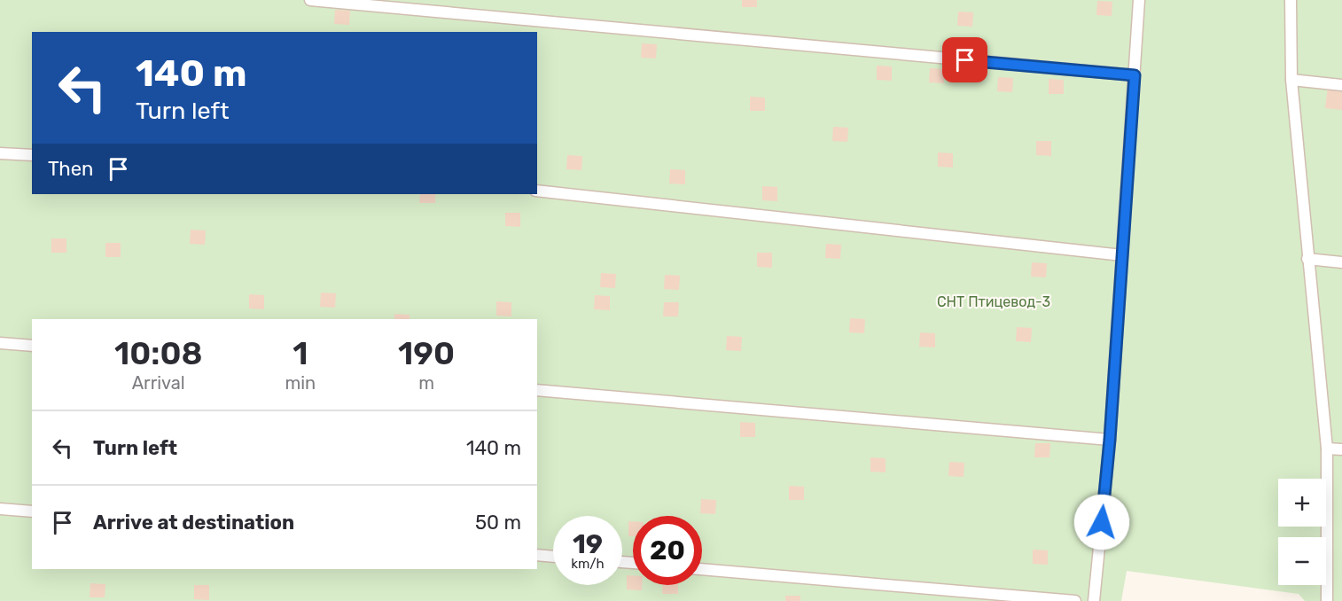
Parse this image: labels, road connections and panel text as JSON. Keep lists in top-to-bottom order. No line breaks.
{"parks":["СНТ Птицевод-3"],"page":{"turn":["140 m","Turn left"],"then":"Then","eta":["10:08","Arrival","1","min","190","m"],"list":[{"name":"Turn left","value":"140 m"},{"name":"Arrive at destination","value":"50 m"}],"map_buttons":["+","−"],"speed":"19 km/h","limit":"20"}}
